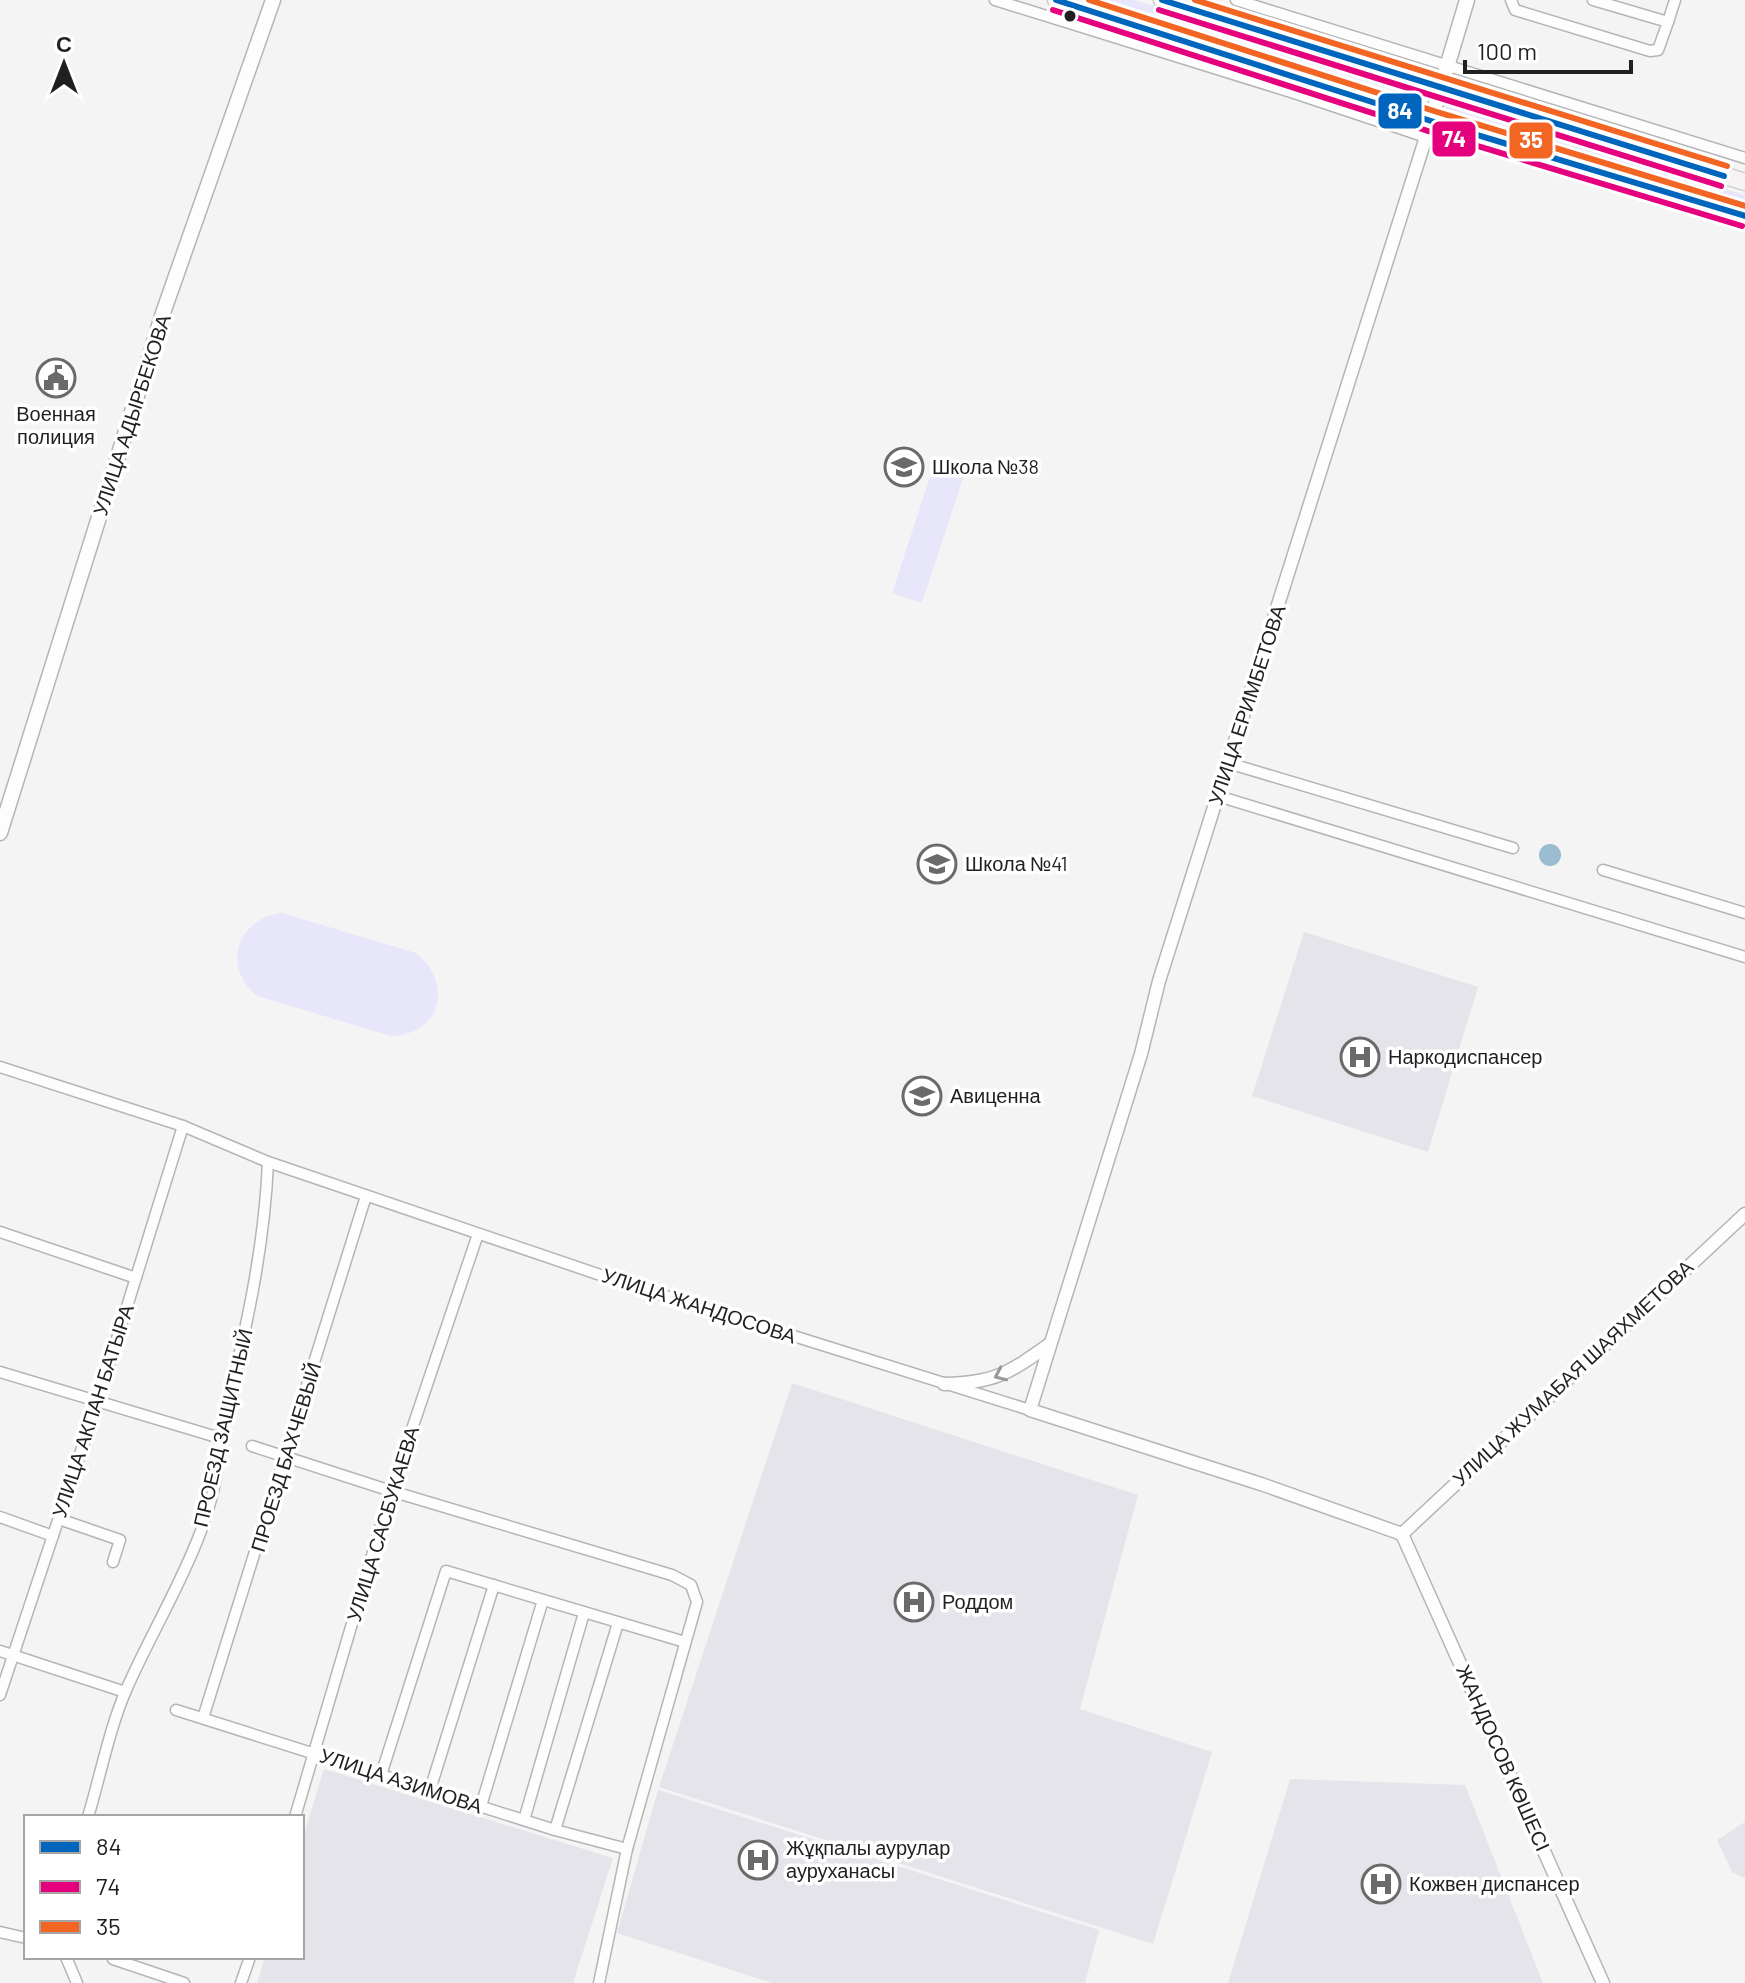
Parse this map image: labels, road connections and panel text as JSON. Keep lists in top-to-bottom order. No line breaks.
{"streets":{"main road":["УЛИЦА АДЫРБЕКОВА","УЛИЦА ЕРИМБЕТОВА"],"street":["УЛИЦА ЖАНДОСОВА","УЛИЦА ЖУМАБАЯ ШАЯХМЕТОВА","УЛИЦА АКПАН БАТЫРА","ПРОЕЗД ЗАЩИТНЫЙ","ПРОЕЗД БАХЧЕВЫЙ","УЛИЦА САСБУКАЕВА","ЖАНДОСОВ КӨШЕСІ","УЛИЦА АЗИМОВА"]},"crossings":[["УЛИЦА ЕРИМБЕТОВА","УЛИЦА ЖАНДОСОВА"],["УЛИЦА ЖАНДОСОВА","УЛИЦА ЖУМАБАЯ ШАЯХМЕТОВА"],["УЛИЦА ЖАНДОСОВА","УЛИЦА АКПАН БАТЫРА"],["УЛИЦА ЖАНДОСОВА","ПРОЕЗД ЗАЩИТНЫЙ"],["УЛИЦА ЖАНДОСОВА","ПРОЕЗД БАХЧЕВЫЙ"],["УЛИЦА ЖАНДОСОВА","УЛИЦА САСБУКАЕВА"],["УЛИЦА ЖАНДОСОВА","ЖАНДОСОВ КӨШЕСІ"],["УЛИЦА ЖУМАБАЯ ШАЯХМЕТОВА","ЖАНДОСОВ КӨШЕСІ"],["ПРОЕЗД БАХЧЕВЫЙ","УЛИЦА АЗИМОВА"],["УЛИЦА САСБУКАЕВА","УЛИЦА АЗИМОВА"]],"places":{"public building":["Военная полиция"],"school or university":["Школа №38","Школа №41","Авиценна"],"hospital":["Наркодиспансер","Роддом","Жұқпалы аурулар ауруханасы","Кожвен диспансер"]},"lines":["transit line 84","transit line 35","transit line 74"],"legend":["84","74","35"],"scale_bar":"100 m","north":"top"}
